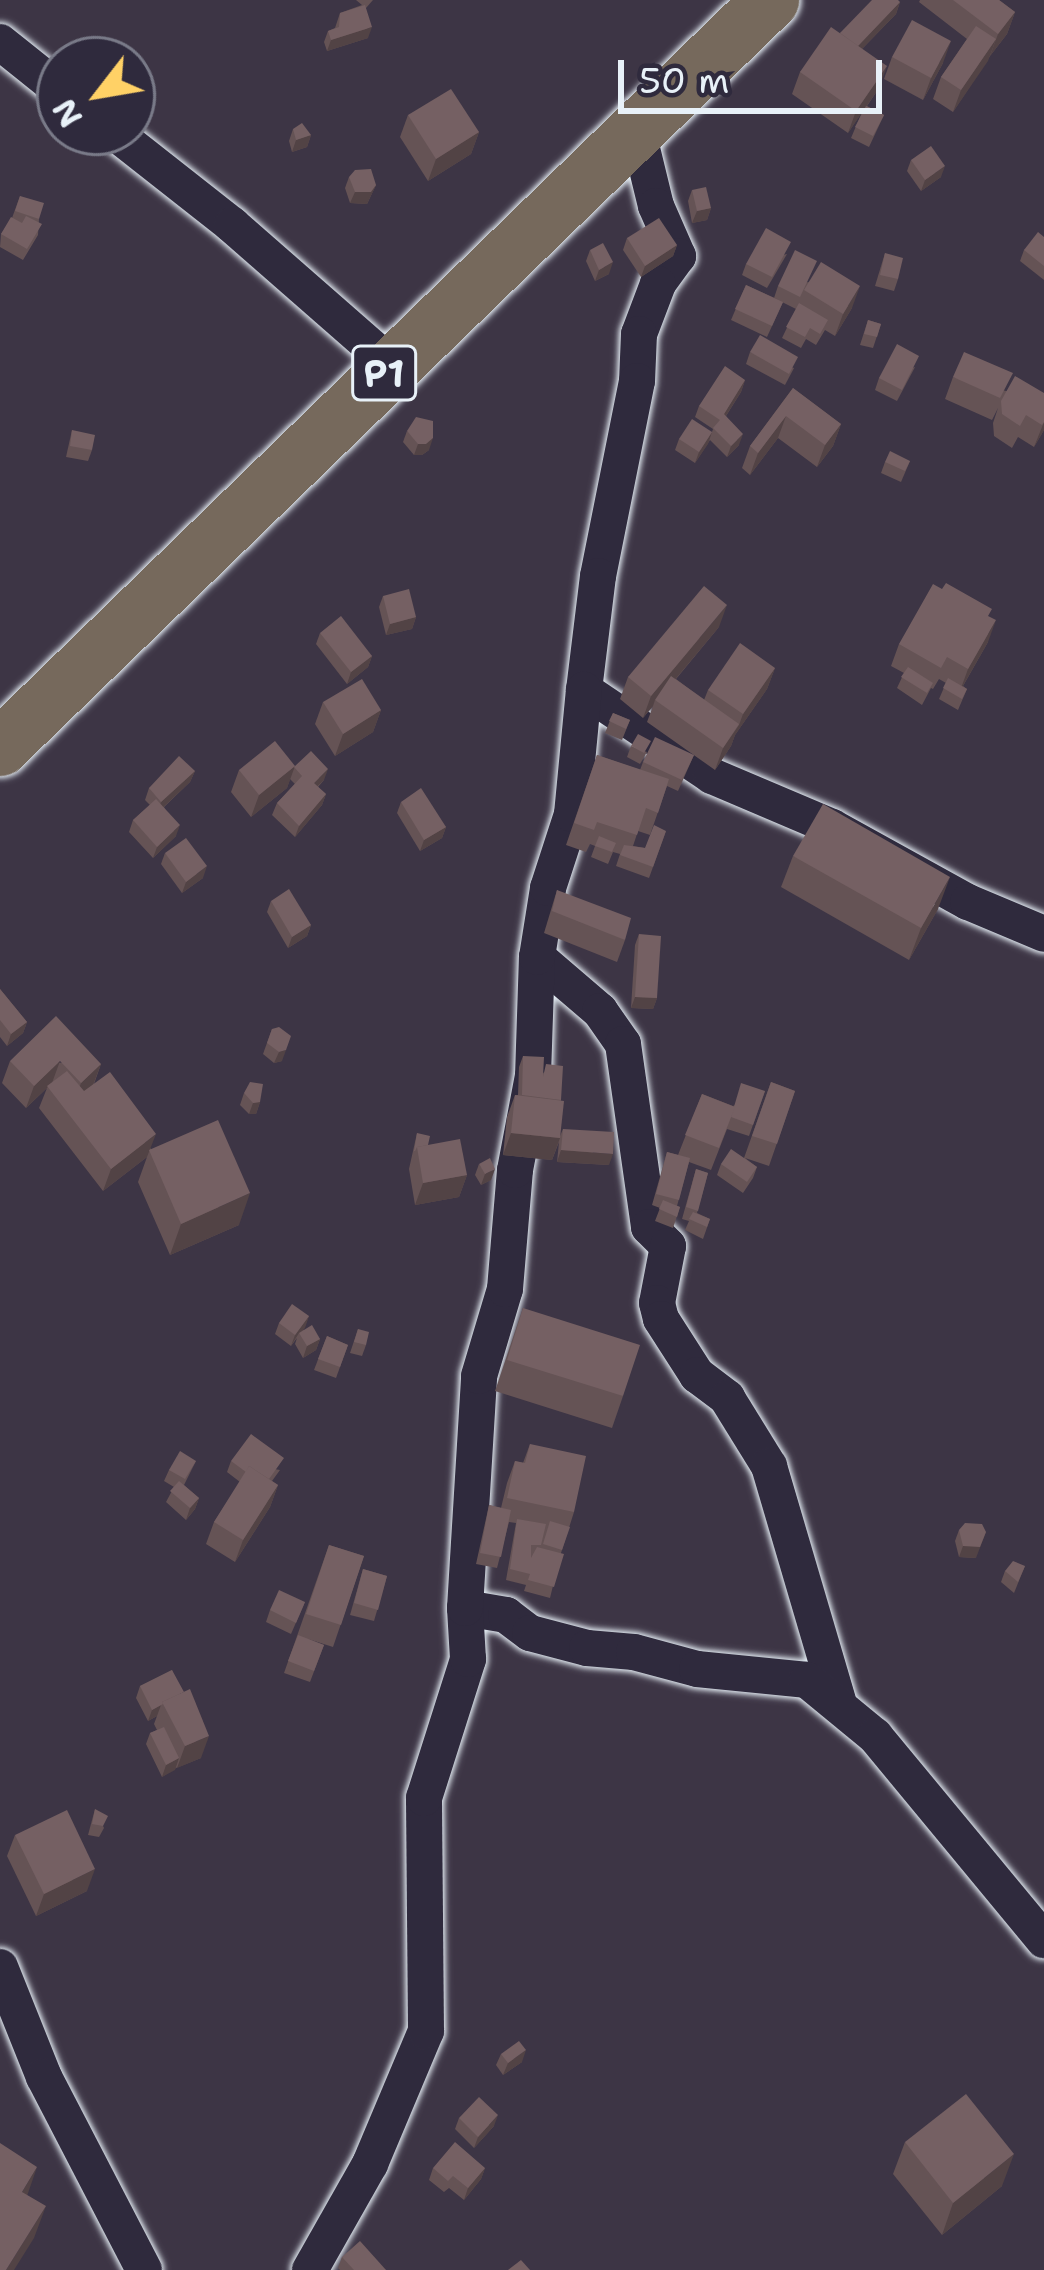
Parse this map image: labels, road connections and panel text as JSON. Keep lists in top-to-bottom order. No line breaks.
{"streets":{"main road":["P1"]},"scale_bar":"50 m","north":"bottom left"}
